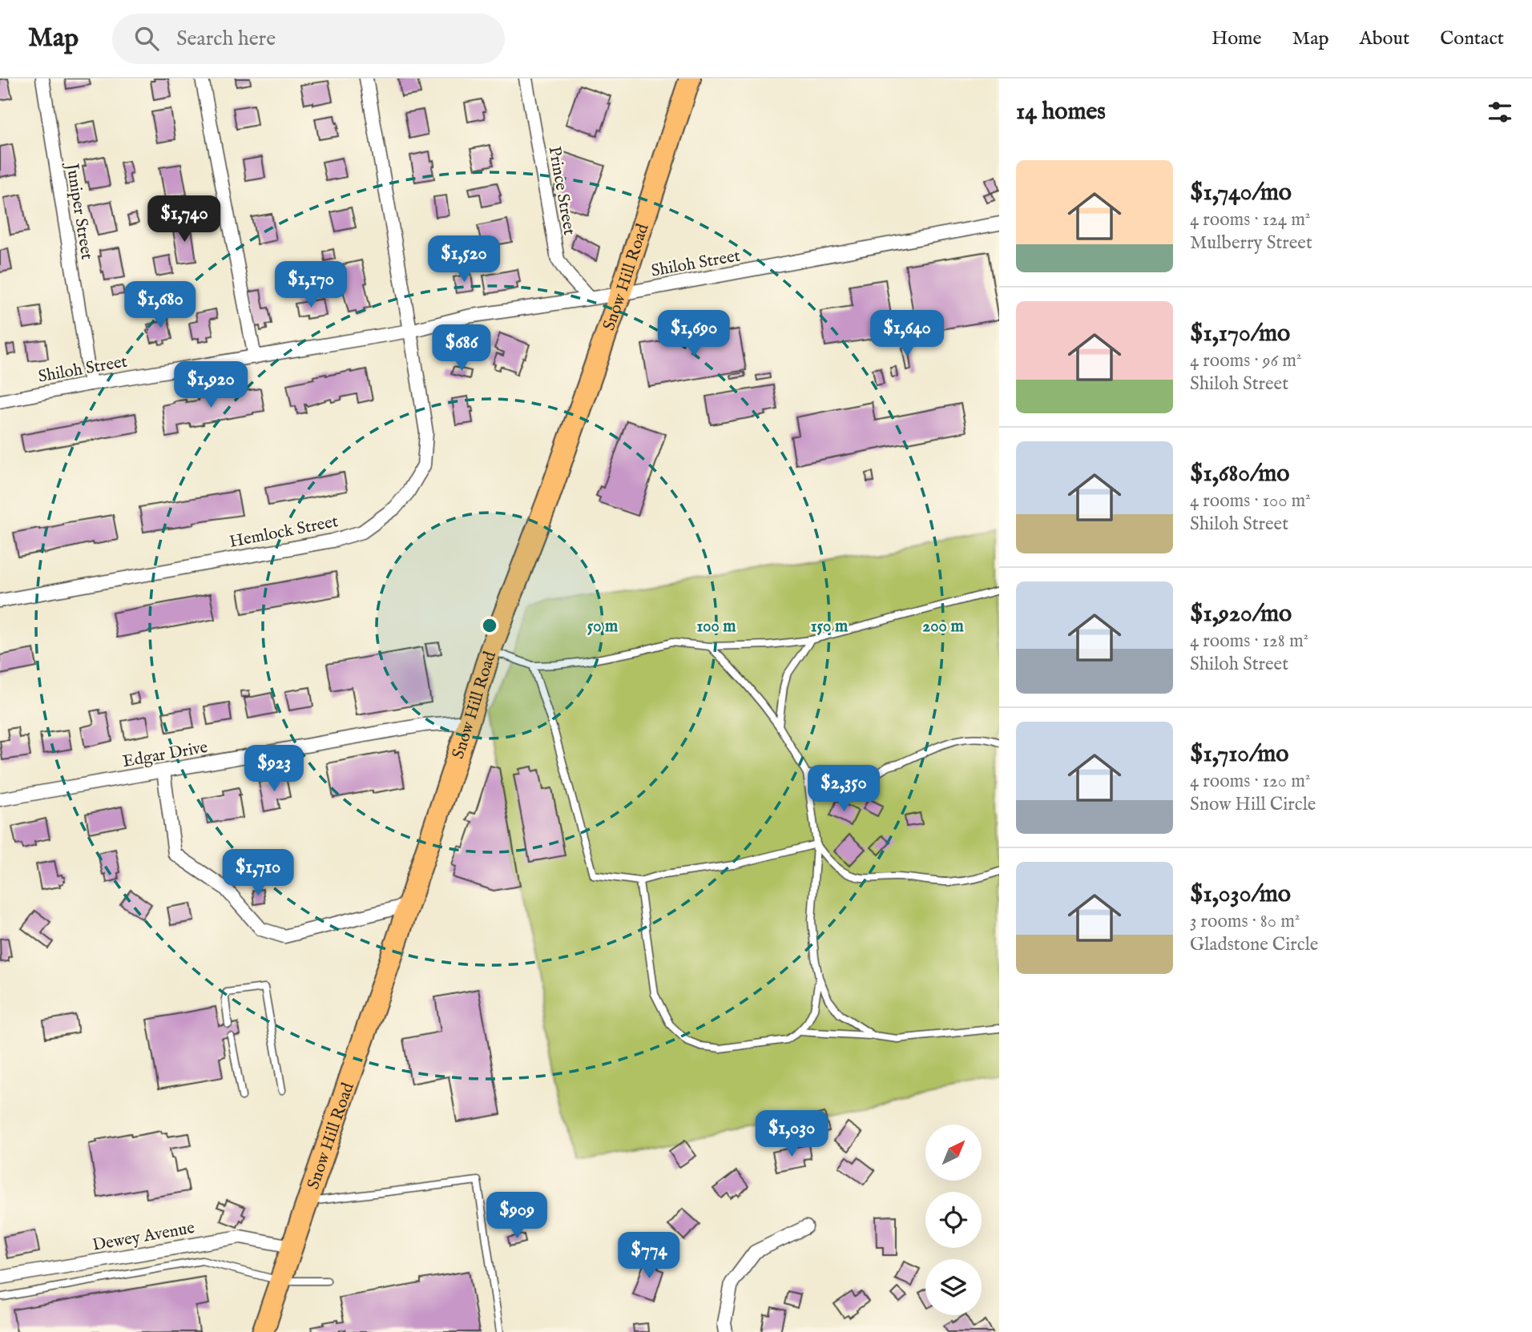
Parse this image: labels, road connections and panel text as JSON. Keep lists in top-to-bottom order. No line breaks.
{"streets":{"main road":["Snow Hill Road"],"street":["Prince Street","Juniper Street","Shiloh Street","Hemlock Street","Edgar Drive","Dewey Avenue"]},"crossings":[["Prince Street","Shiloh Street"],["Juniper Street","Shiloh Street"],["Shiloh Street","Snow Hill Road"],["Shiloh Street","Hemlock Street"],["Snow Hill Road","Edgar Drive"],["Snow Hill Road","Dewey Avenue"]],"north":"top right","page":{"header":"Map","search":"Search here","nav":["Home","Map","About","Contact"],"heading":"14 homes","list":[{"name":"$1,740/mo","note":"4 rooms · 124 m² · Mulberry Street"},{"name":"$1,170/mo","note":"4 rooms · 96 m² · Shiloh Street"},{"name":"$1,680/mo","note":"4 rooms · 100 m² · Shiloh Street"},{"name":"$1,920/mo","note":"4 rooms · 128 m² · Shiloh Street"},{"name":"$1,710/mo","note":"4 rooms · 120 m² · Snow Hill Circle"},{"name":"$1,030/mo","note":"3 rooms · 80 m² · Gladstone Circle"}],"price":["$1,740","$1,520","$1,170","$1,680","$1,690","$1,640","$686","$1,920","$923","$2,350","$1,710","$1,030","$909","$774"]},"rings":["50 m","100 m","150 m","200 m"]}
